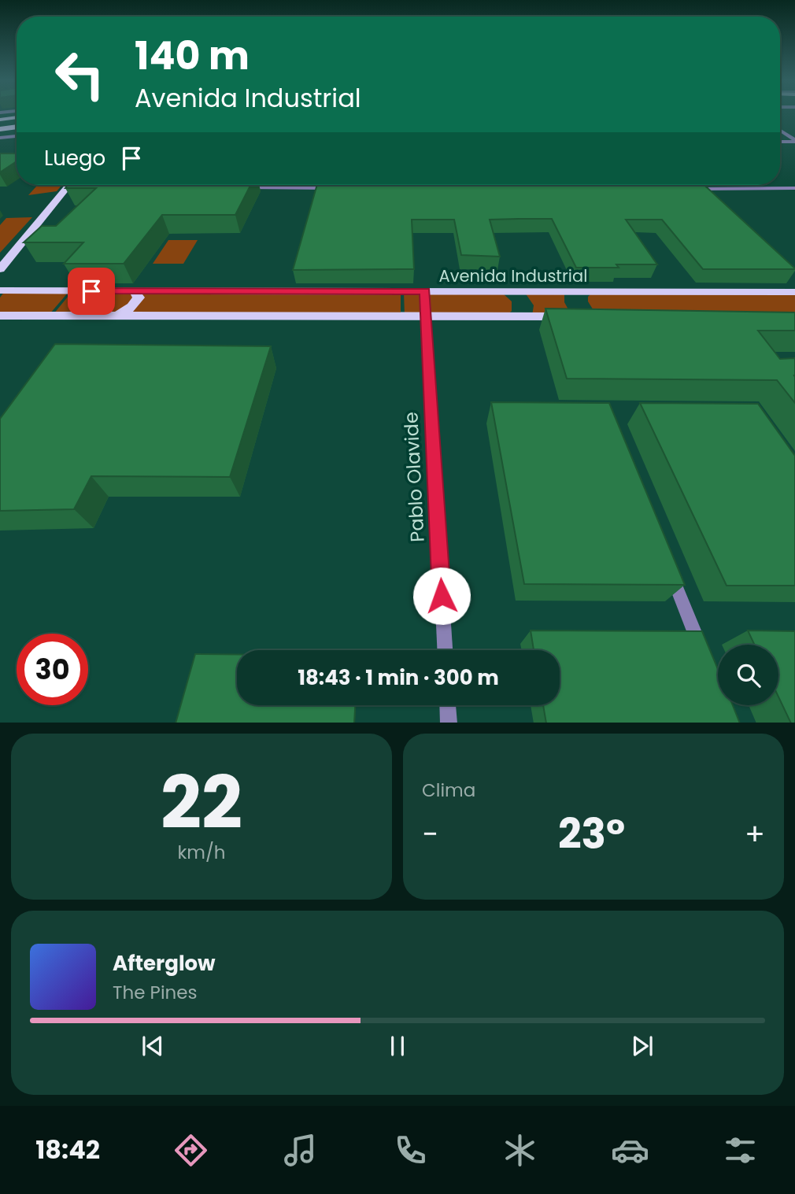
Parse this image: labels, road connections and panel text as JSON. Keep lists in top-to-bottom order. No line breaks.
{"streets":{"main road":["Avenida Industrial"],"street":["Pablo Olavide"]},"crossings":[["Avenida Industrial","Pablo Olavide"]],"page":{"turn":["140 m","Avenida Industrial"],"then":"Luego","limit":"30","trip":"18:43 · 1 min · 300 m","tile":[["22","km/h"],"Clima"],"heat":["−","23°","+"],"song":["Afterglow","The Pines"],"tabs":"18:42"}}
